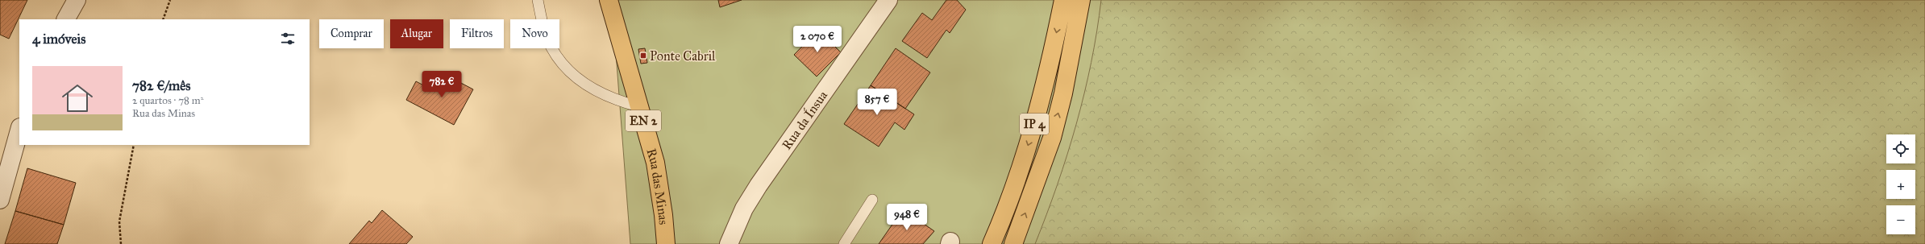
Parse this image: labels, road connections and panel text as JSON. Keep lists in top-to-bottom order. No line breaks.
{"streets":{"main road":["EN 2","IP 4","Rua das Minas"],"street":["Rua da Ínsua"]},"places":{"transit":["Ponte Cabril"]},"page":{"chip":["Comprar","Alugar","Filtros","Novo"],"heading":"4 imóveis","price":["2 070 €","782 €","857 €","948 €"],"list":[{"name":"782 €/mês","note":"2 quartos · 78 m² · Rua das Minas"}],"map_buttons":["+","−"]}}
